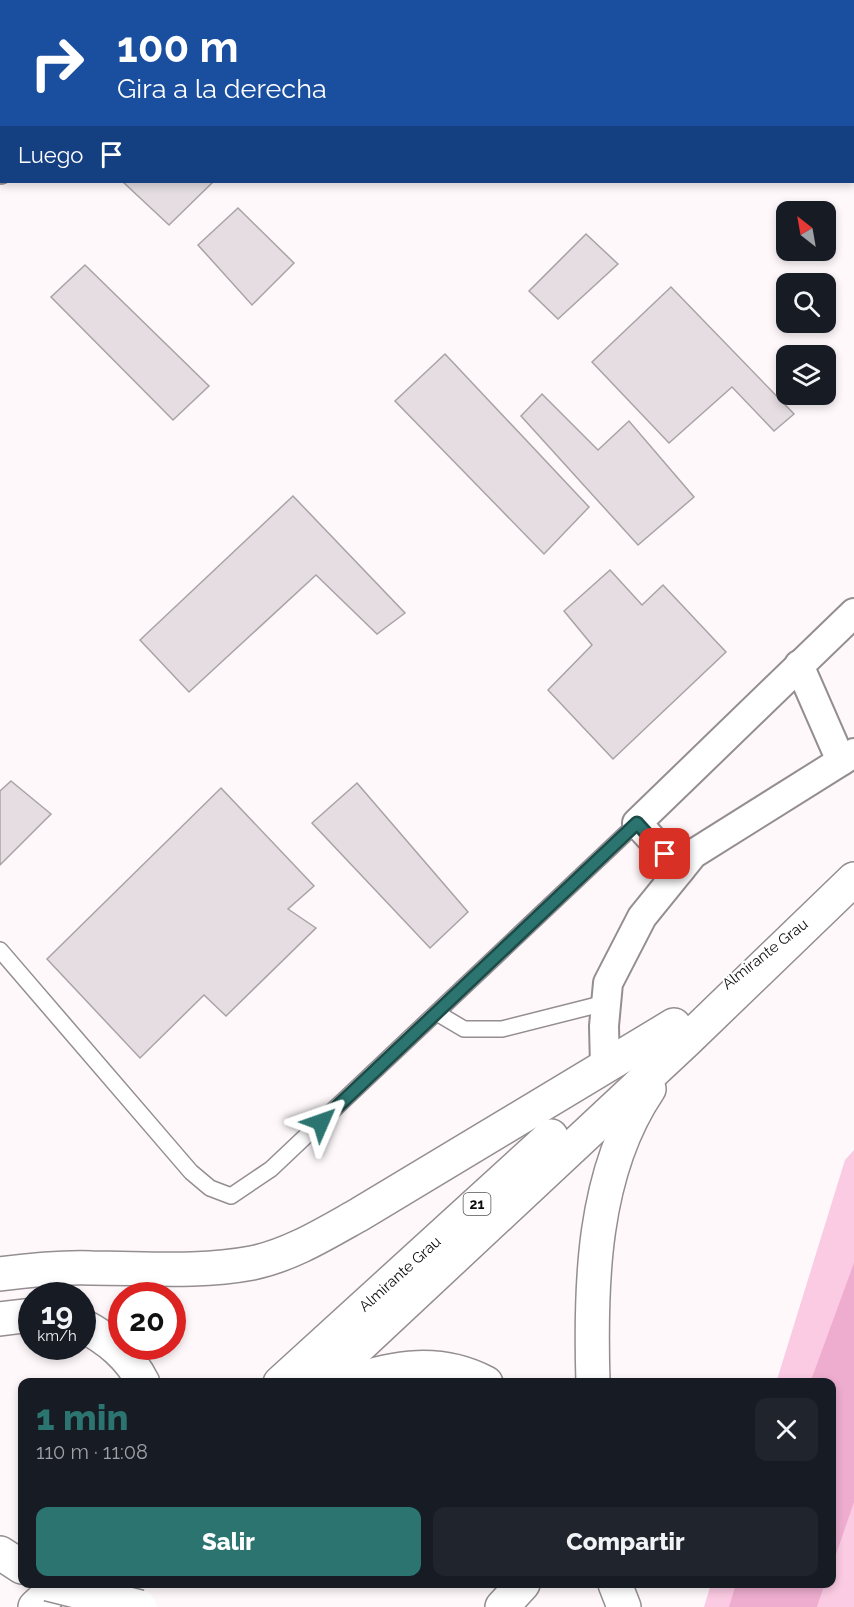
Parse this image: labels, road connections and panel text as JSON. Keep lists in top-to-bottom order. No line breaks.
{"streets":{"highway":["Almirante Grau","21"]},"north":"top left","page":{"turn":["100 m","Gira a la derecha"],"then":"Luego","speed":"19 km/h","limit":"20","heading":["1 min","110 m · 11:08"],"buttons":["Salir","Compartir"]}}
